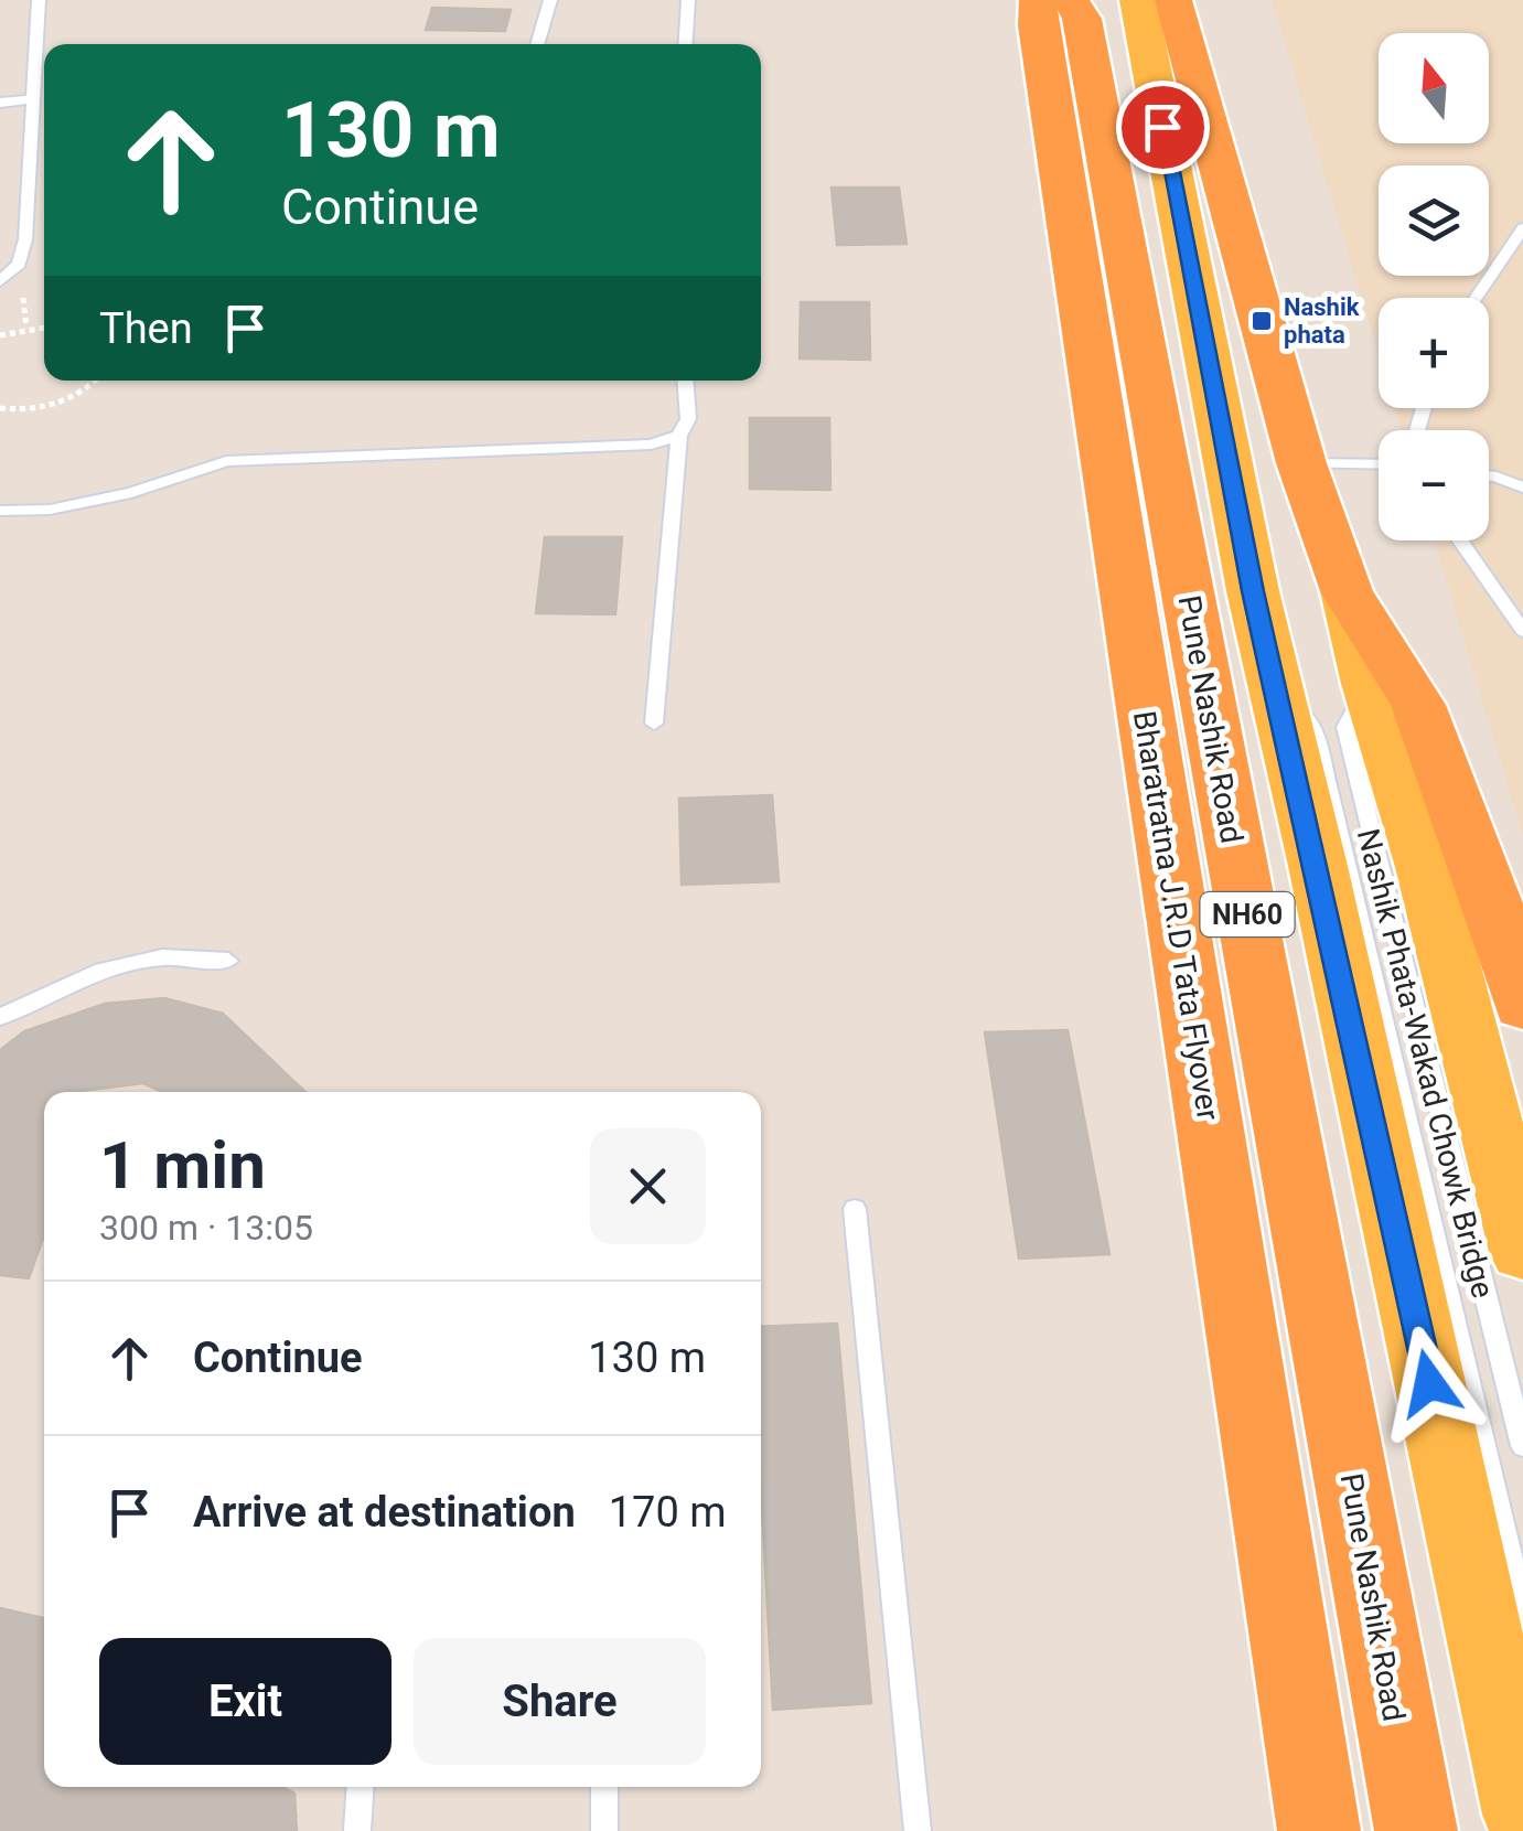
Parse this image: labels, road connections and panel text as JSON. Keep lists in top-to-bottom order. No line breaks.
{"streets":{"highway":["Pune Nashik Road","NH60","Bharatratna J.R.D Tata Flyover"],"lane":["Nashik Phata-Wakad Chowk Bridge"]},"crossings":[["Pune Nashik Road","Bharatratna J.R.D Tata Flyover"]],"places":{"transit":["Nashik phata"]},"north":"top","page":{"map_buttons":["+","−"],"turn":["130 m","Continue"],"then":"Then","heading":["1 min","300 m · 13:05"],"list":[{"name":"Continue","value":"130 m"},{"name":"Arrive at destination","value":"170 m"}],"buttons":["Exit","Share"]}}
